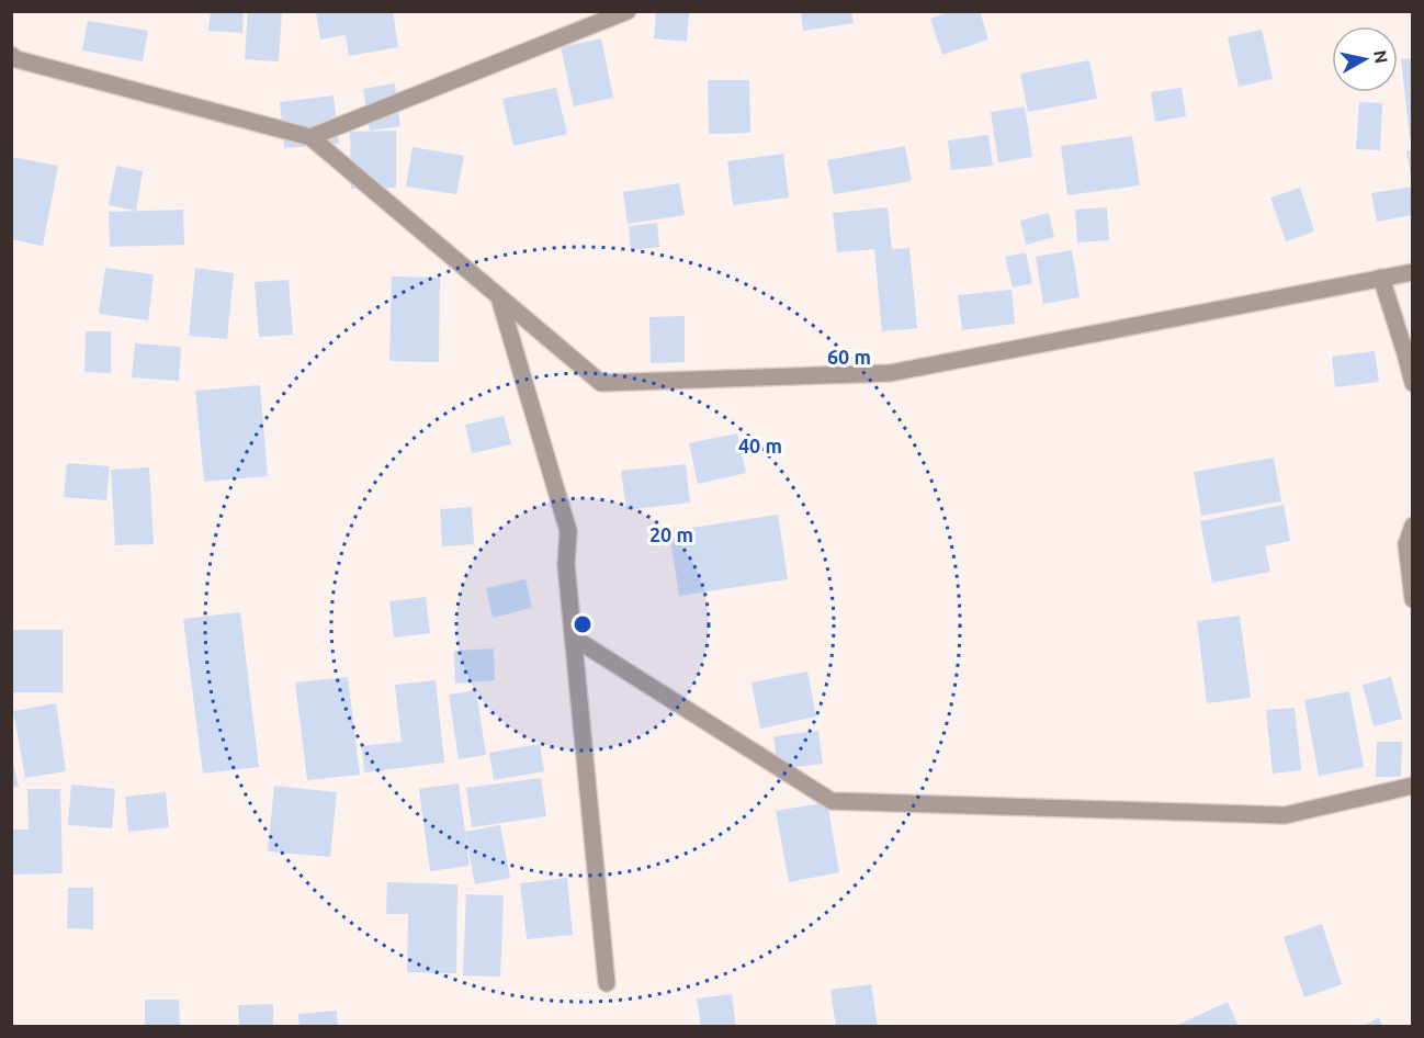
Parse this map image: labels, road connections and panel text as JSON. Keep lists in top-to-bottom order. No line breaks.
{"north":"right","rings":["60 m","40 m","20 m"]}
